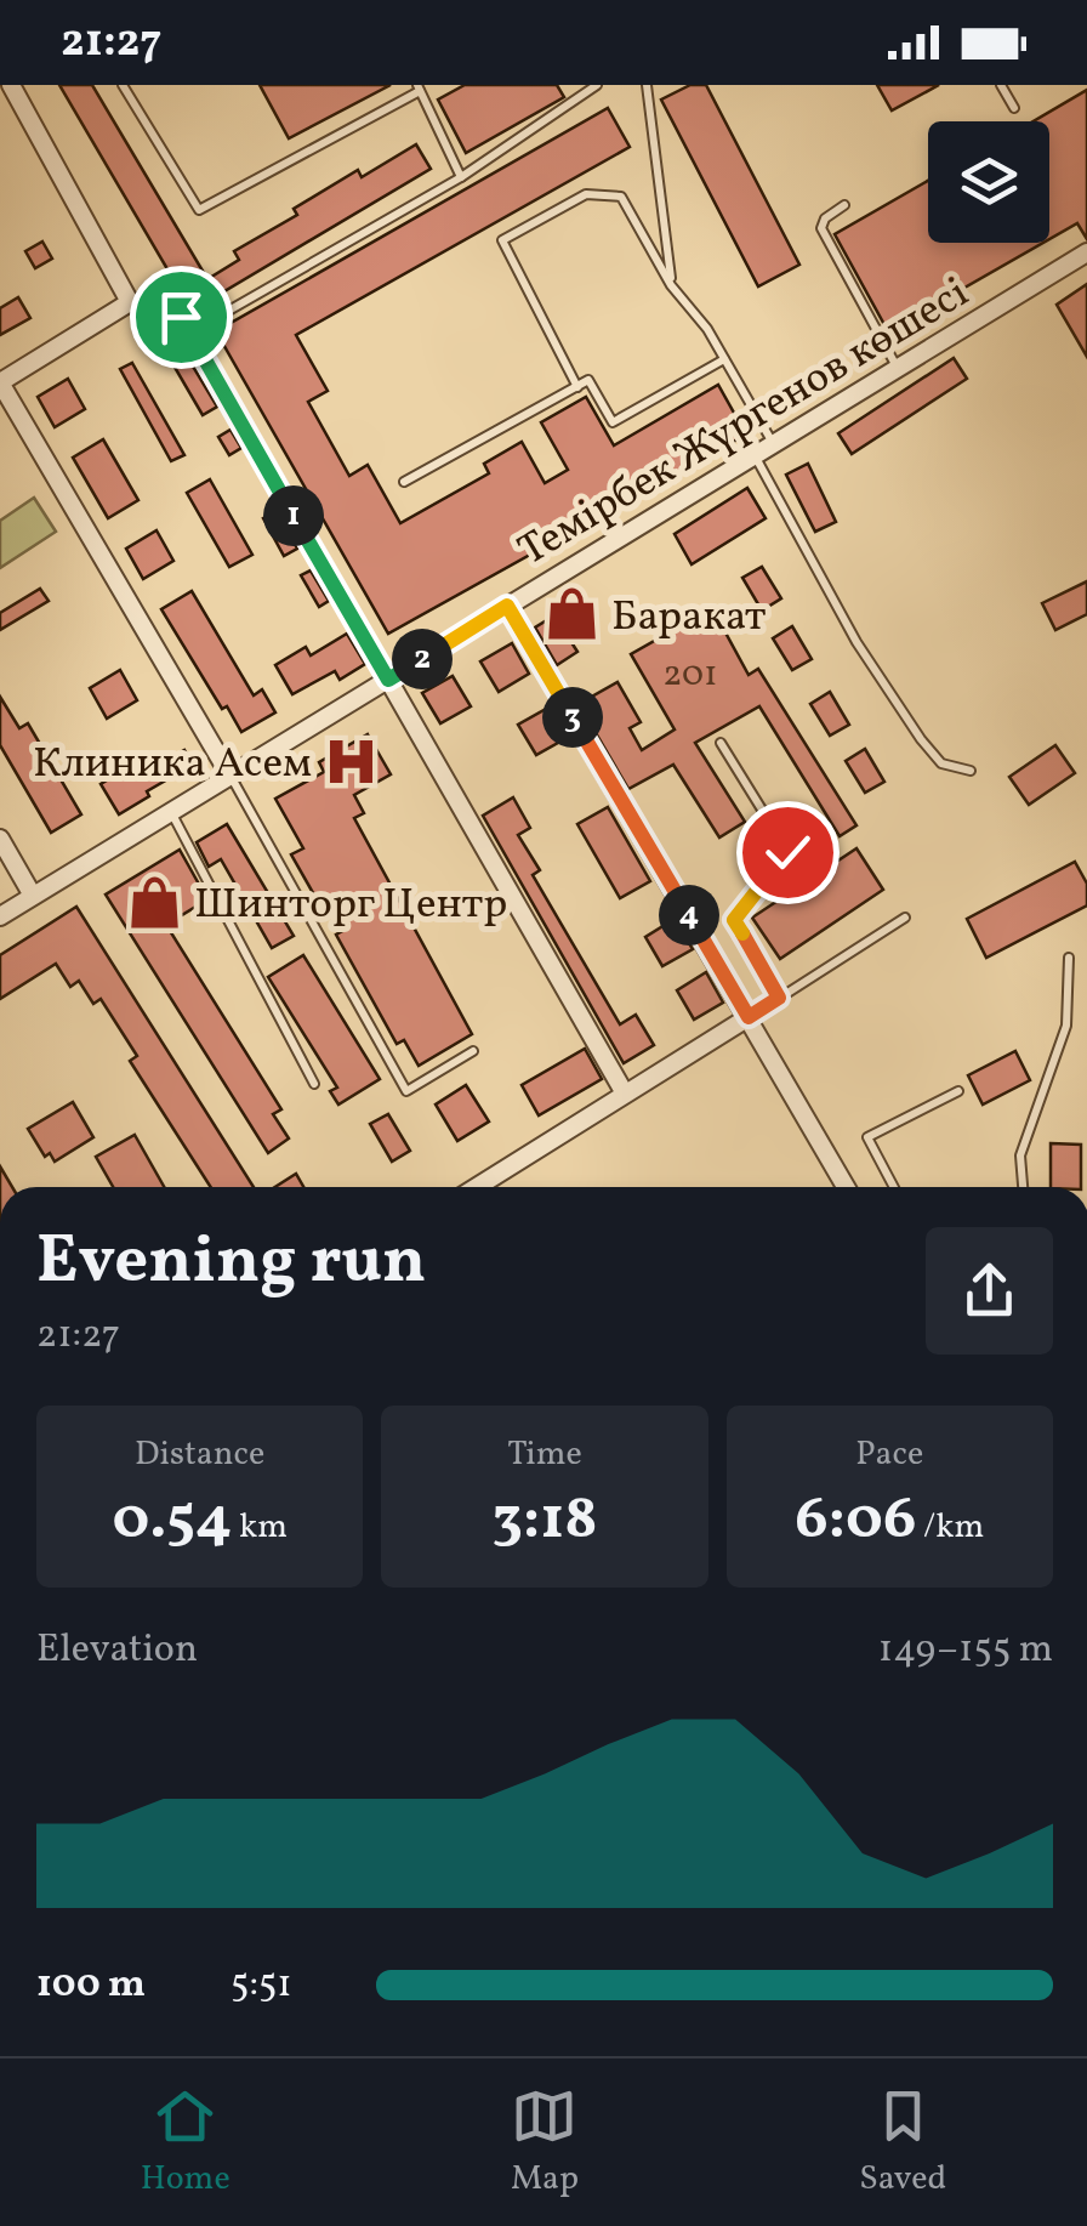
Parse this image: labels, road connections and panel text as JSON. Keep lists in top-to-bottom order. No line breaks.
{"streets":{"street":["Темірбек Жүргенов көшесі"]},"places":{"shop":["Баракат","Шинторг Центр"],"hospital":["Клиника Асем"]},"house_numbers":["201"],"page":{"status":"21:27","pins":["1","2","3","4"],"heading":["Evening run","21:27"],"stats":[["Distance","0.54 km"],["Time","3:18"],["Pace","6:06 /km"]],"chart":["Elevation","149–155 m"],"list":[{"name":"100 m","note":"5:51"}],"tabs":["Home","Map","Saved"]}}
